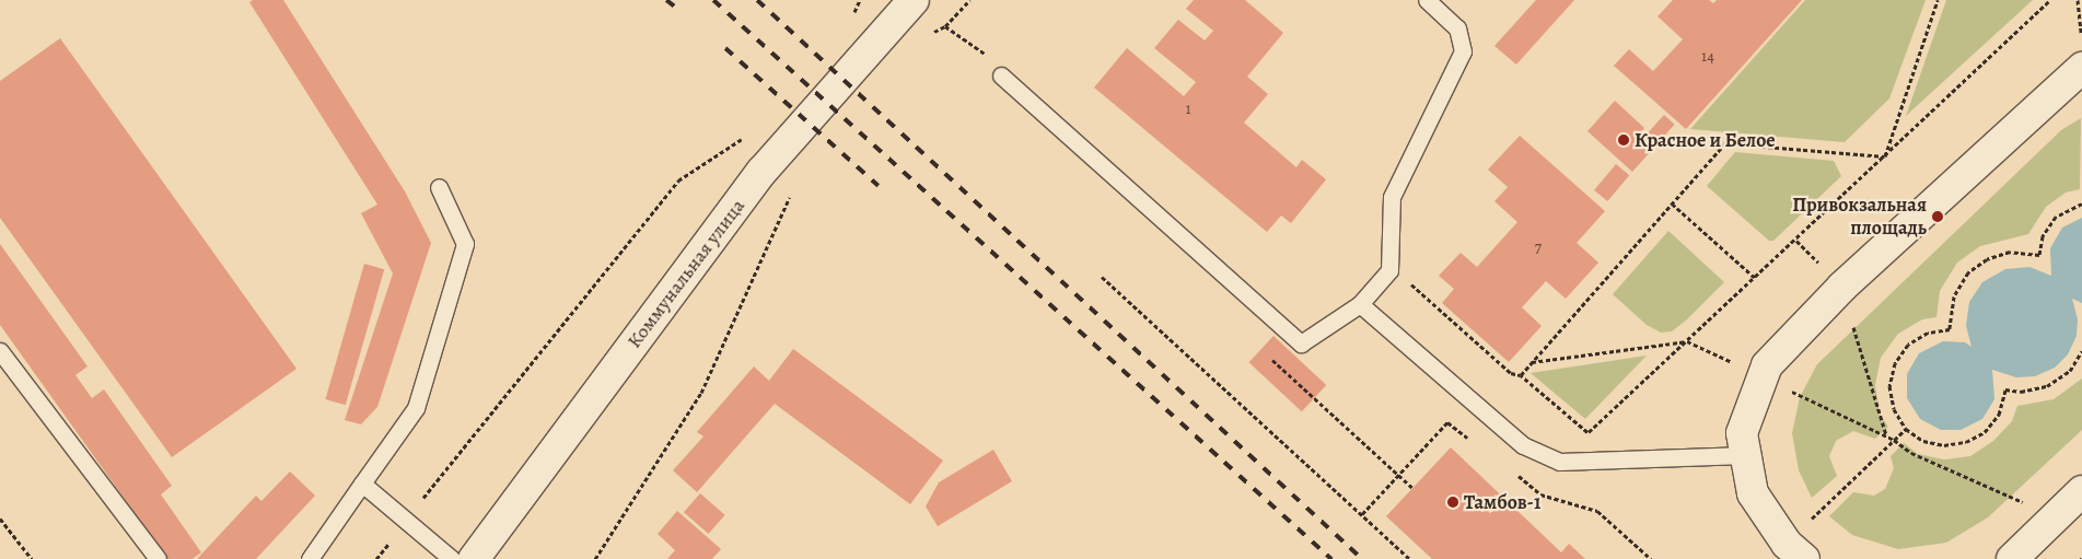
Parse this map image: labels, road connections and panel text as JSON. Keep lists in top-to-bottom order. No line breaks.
{"streets":{"street":["Коммунальная улица"]},"places":["Красное и Белое","Привокзальная площадь","Тамбов-1"],"house_numbers":["14","1","7"]}
